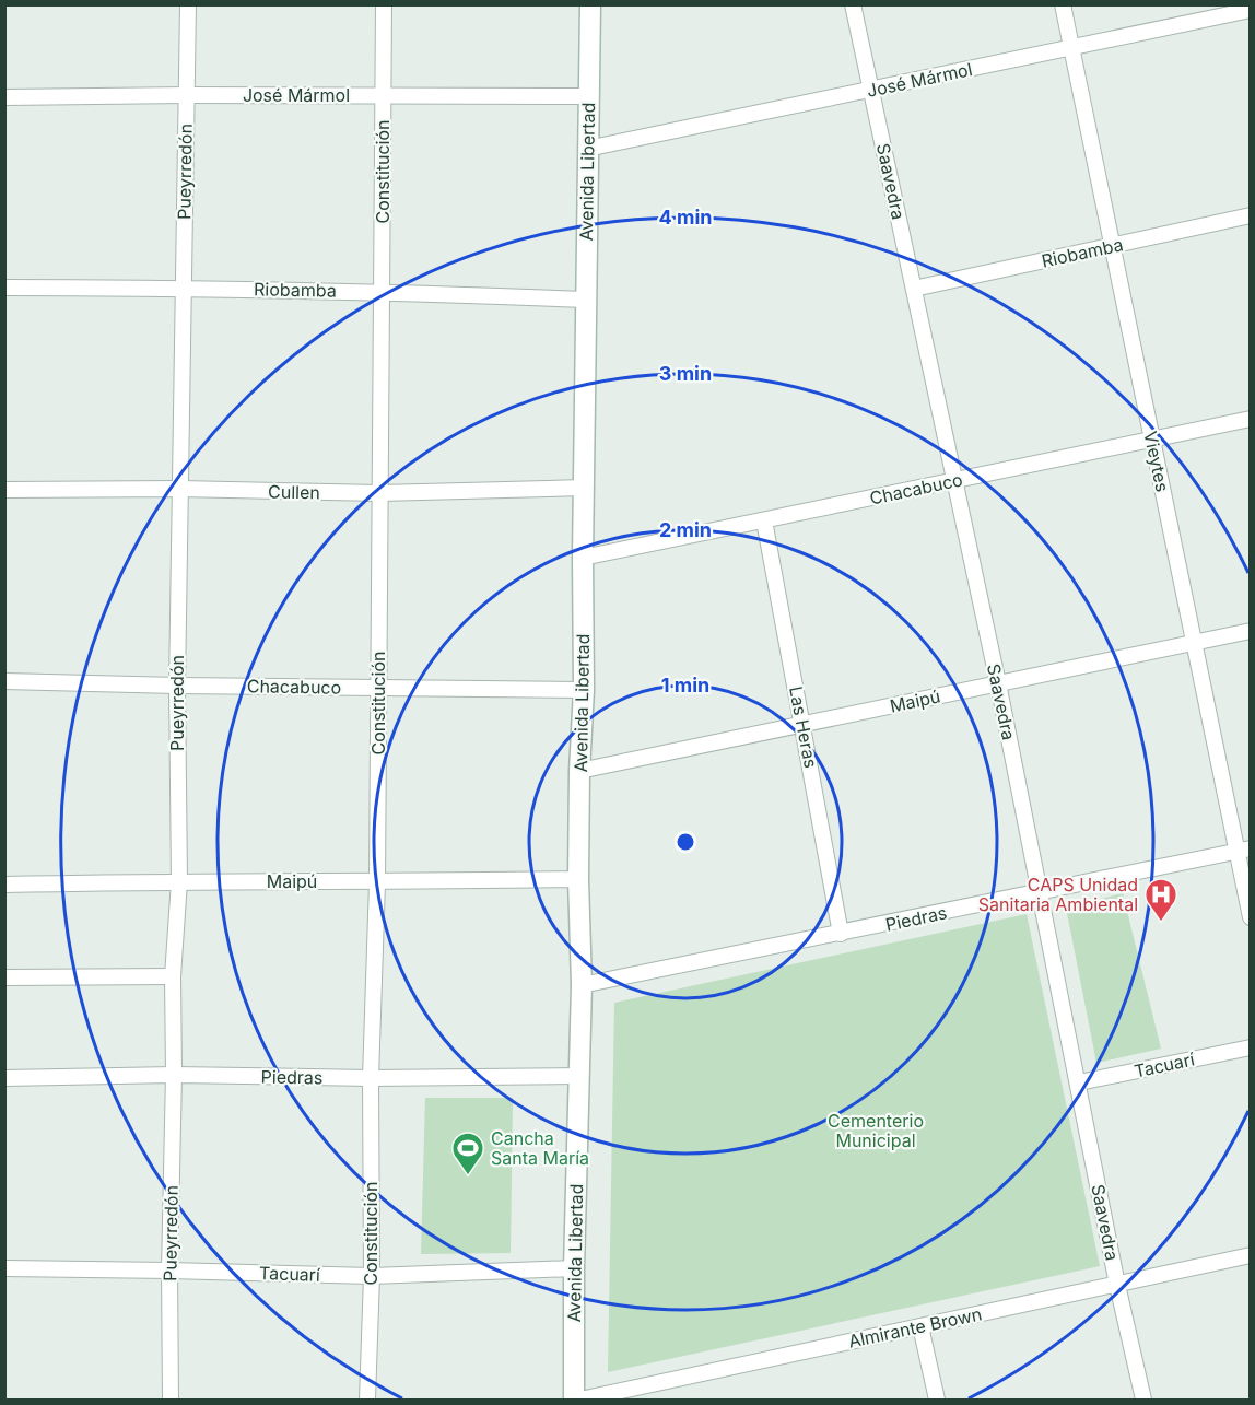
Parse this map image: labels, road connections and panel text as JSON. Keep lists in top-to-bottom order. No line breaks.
{"streets":{"main road":["Avenida Libertad"],"street":["José Mármol","Pueyrredón","Constitución","Saavedra","Riobamba","Vieytes","Chacabuco","Cullen","Maipú","Las Heras","Piedras","Tacuarí","Almirante Brown"]},"crossings":[["José Mármol","Pueyrredón"],["José Mármol","Constitución"],["José Mármol","Avenida Libertad"],["José Mármol","Saavedra"],["José Mármol","Vieytes"],["Pueyrredón","Riobamba"],["Pueyrredón","Chacabuco"],["Pueyrredón","Cullen"],["Pueyrredón","Maipú"],["Pueyrredón","Piedras"],["Pueyrredón","Tacuarí"],["Constitución","Riobamba"],["Constitución","Chacabuco"],["Constitución","Cullen"],["Constitución","Maipú"],["Constitución","Piedras"],["Constitución","Tacuarí"],["Avenida Libertad","Riobamba"],["Avenida Libertad","Chacabuco"],["Avenida Libertad","Cullen"],["Avenida Libertad","Maipú"],["Avenida Libertad","Piedras"],["Avenida Libertad","Tacuarí"],["Saavedra","Riobamba"],["Saavedra","Chacabuco"],["Saavedra","Maipú"],["Saavedra","Piedras"],["Saavedra","Tacuarí"],["Saavedra","Almirante Brown"],["Riobamba","Vieytes"],["Vieytes","Chacabuco"],["Vieytes","Maipú"],["Vieytes","Piedras"],["Chacabuco","Las Heras"],["Maipú","Las Heras"],["Las Heras","Piedras"]],"parks":["Cementerio Municipal"],"places":{"hospital":["CAPS Unidad Sanitaria Ambiental"],"sports":["Cancha Santa María"]},"rings":["4 min","3 min","2 min","1 min"]}
